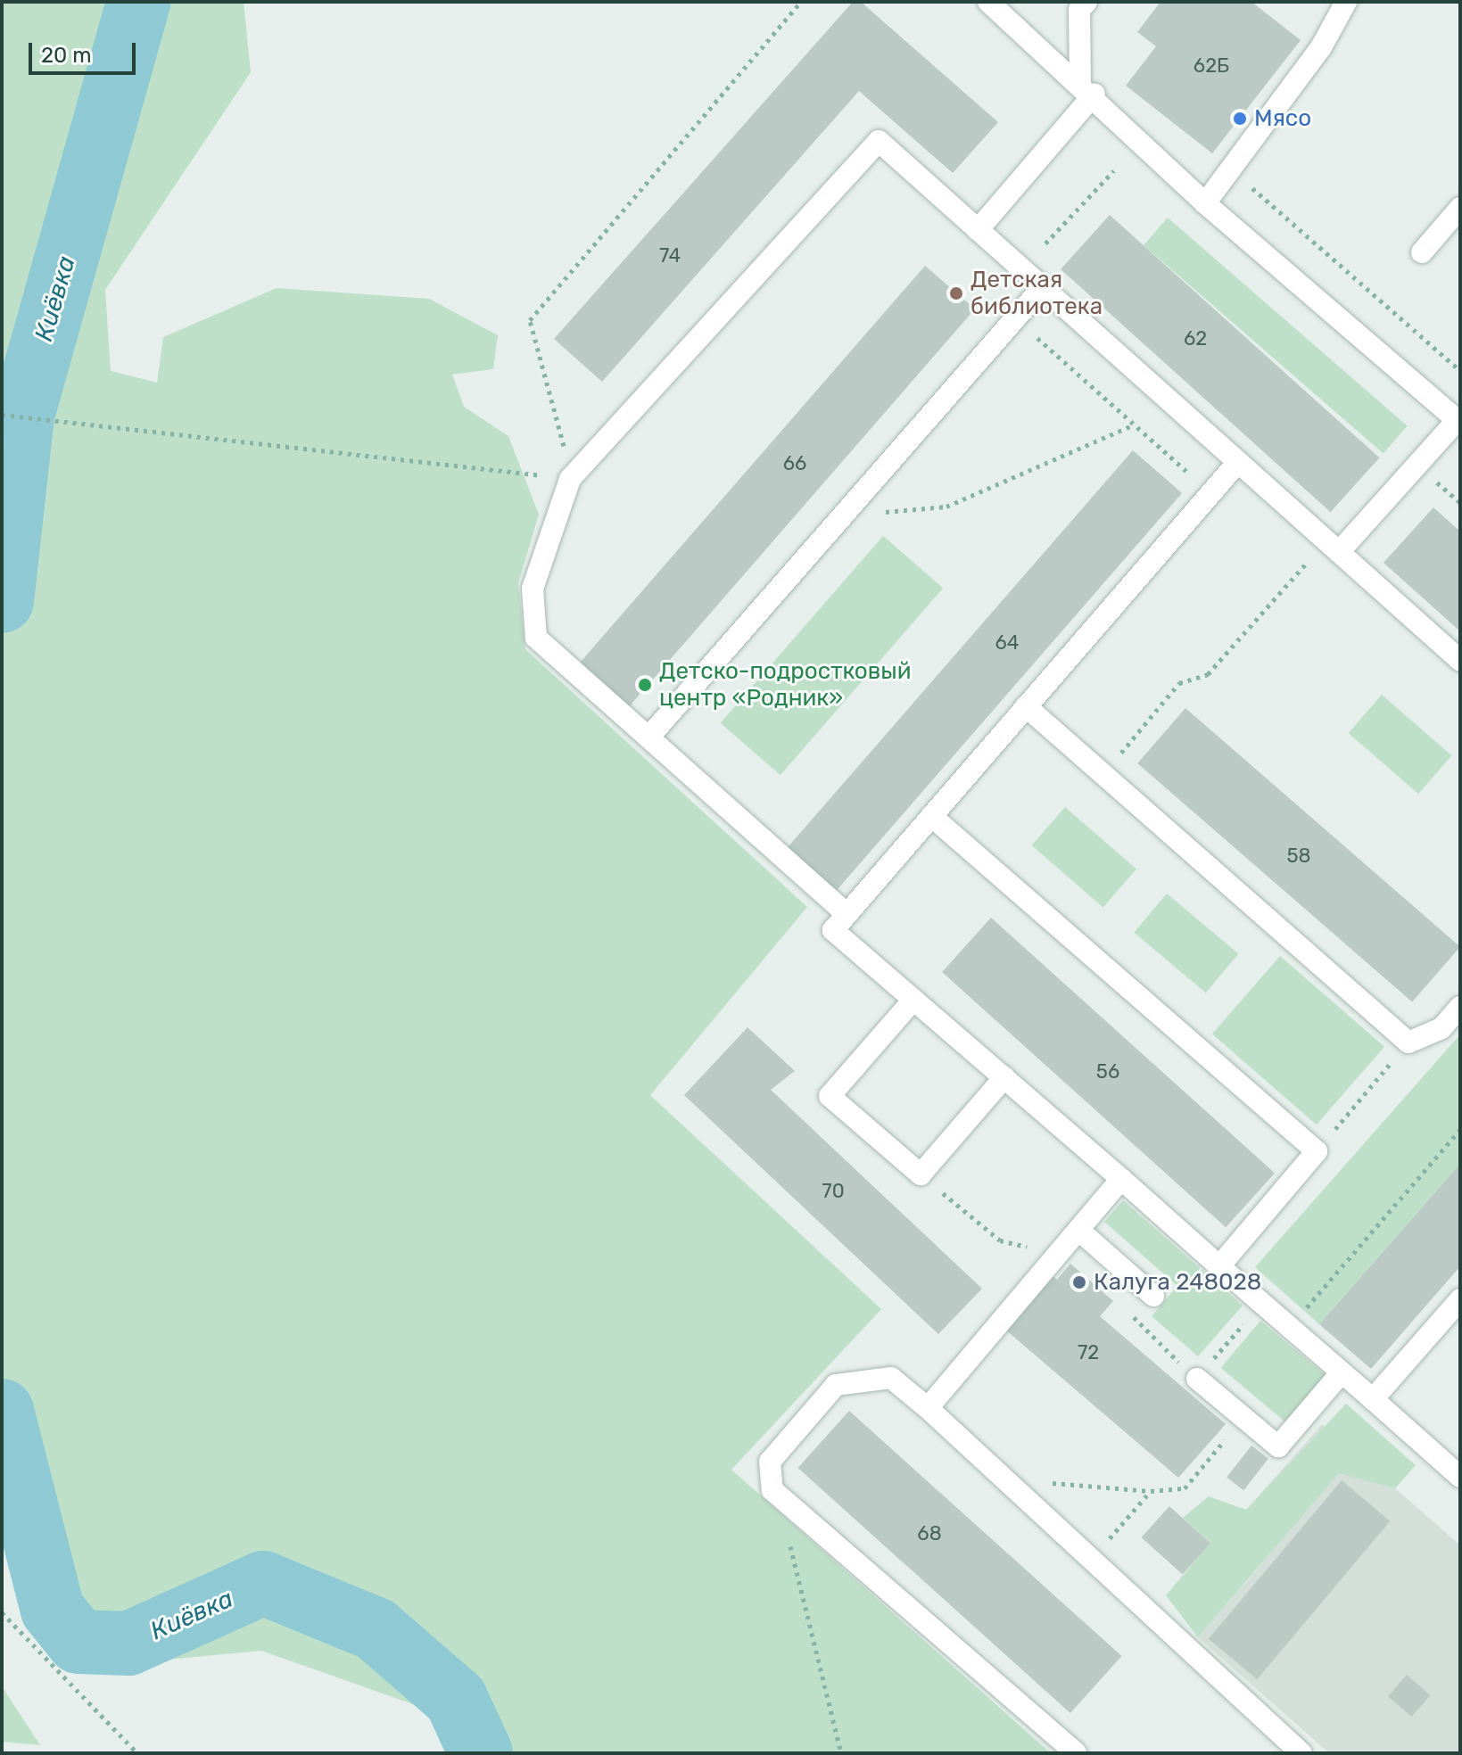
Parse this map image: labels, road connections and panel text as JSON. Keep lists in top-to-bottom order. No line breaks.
{"water":["Киёвка"],"places":["Мясо","Детская библиотека","Детско-подростковый центр «Родник»","Калуга 248028"],"house_numbers":["62Б","74","62","66","64","58","56","70","72","68"],"scale_bar":"20 m"}
